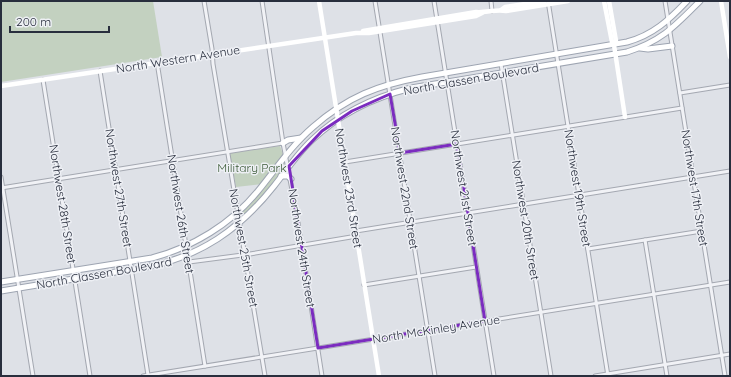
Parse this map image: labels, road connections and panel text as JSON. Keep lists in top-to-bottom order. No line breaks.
{"streets":{"main road":["North Classen Boulevard"],"street":["North Western Avenue","Northwest 27th Street","Northwest 23rd Street","Northwest 22nd Street","Northwest 21st Street","Northwest 19th Street","Northwest 17th Street","Northwest 28th Street","Northwest 26th Street","Northwest 20th Street","Northwest 25th Street","Northwest 24th Street","North McKinley Avenue"]},"crossings":[["North Western Avenue","Northwest 27th Street"],["North Western Avenue","Northwest 23rd Street"],["North Western Avenue","Northwest 22nd Street"],["North Western Avenue","Northwest 21st Street"],["North Western Avenue","Northwest 19th Street"],["North Western Avenue","Northwest 28th Street"],["North Western Avenue","Northwest 26th Street"],["North Western Avenue","Northwest 25th Street"],["North Western Avenue","Northwest 24th Street"],["North Classen Boulevard","Northwest 27th Street"],["North Classen Boulevard","Northwest 23rd Street"],["North Classen Boulevard","Northwest 22nd Street"],["North Classen Boulevard","Northwest 21st Street"],["North Classen Boulevard","Northwest 19th Street"],["North Classen Boulevard","Northwest 17th Street"],["North Classen Boulevard","Northwest 28th Street"],["North Classen Boulevard","Northwest 26th Street"],["North Classen Boulevard","Northwest 20th Street"],["North Classen Boulevard","Northwest 25th Street"],["North Classen Boulevard","Northwest 24th Street"],["Northwest 27th Street","North McKinley Avenue"],["Northwest 23rd Street","North McKinley Avenue"],["Northwest 22nd Street","North McKinley Avenue"],["Northwest 21st Street","North McKinley Avenue"],["Northwest 19th Street","North McKinley Avenue"],["Northwest 17th Street","North McKinley Avenue"],["Northwest 26th Street","North McKinley Avenue"],["Northwest 20th Street","North McKinley Avenue"],["Northwest 25th Street","North McKinley Avenue"],["Northwest 24th Street","North McKinley Avenue"]],"parks":["Military Park"],"scale_bar":"200 m"}
